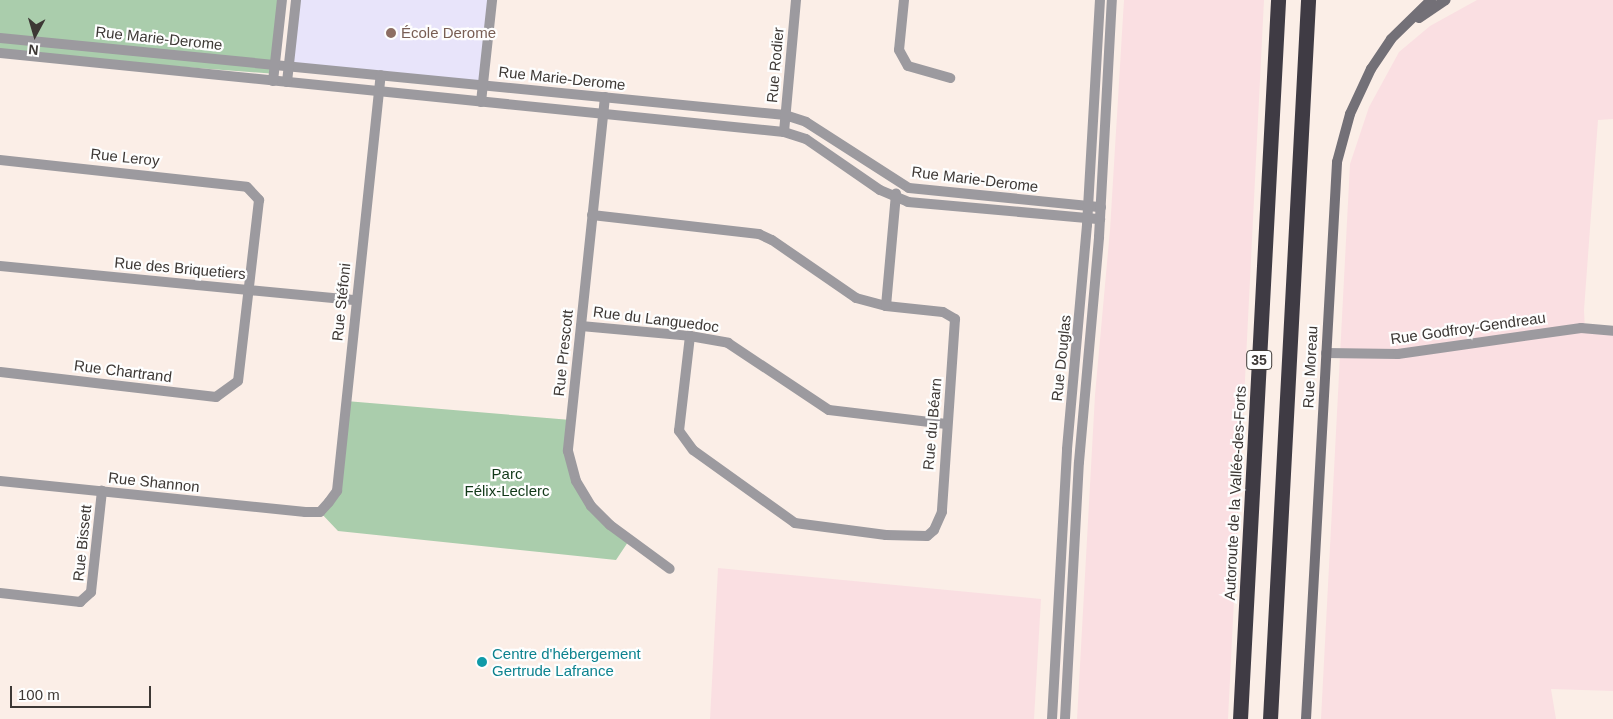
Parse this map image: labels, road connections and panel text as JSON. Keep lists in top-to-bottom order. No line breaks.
{"streets":{"highway":["35","Autoroute de la Vallée-des-Forts"],"street":["Rue Marie-Derome","Rue Rodier","Rue Leroy","Rue des Briquetiers","Rue Stéfoni","Rue du Languedoc","Rue Godfroy-Gendreau","Rue Prescott","Rue Douglas","Rue Moreau","Rue Chartrand","Rue du Béarn","Rue Shannon","Rue Bissett"]},"crossings":[["Rue Marie-Derome","Rue Rodier"],["Rue Marie-Derome","Rue Stéfoni"],["Rue Marie-Derome","Rue Prescott"],["Rue Marie-Derome","Rue Douglas"],["Rue Leroy","Rue des Briquetiers"],["Rue Leroy","Rue Chartrand"],["Rue des Briquetiers","Rue Stéfoni"],["Rue des Briquetiers","Rue Chartrand"],["Rue Stéfoni","Rue Shannon"],["Rue du Languedoc","Rue Prescott"],["Rue du Languedoc","Rue du Béarn"],["Rue Godfroy-Gendreau","Rue Moreau"],["Rue Prescott","Rue du Béarn"],["Rue Shannon","Rue Bissett"]],"parks":["Parc Félix-Leclerc"],"places":["École Derome","Centre d'hébergement Gertrude Lafrance"],"scale_bar":"100 m","north":"bottom"}
